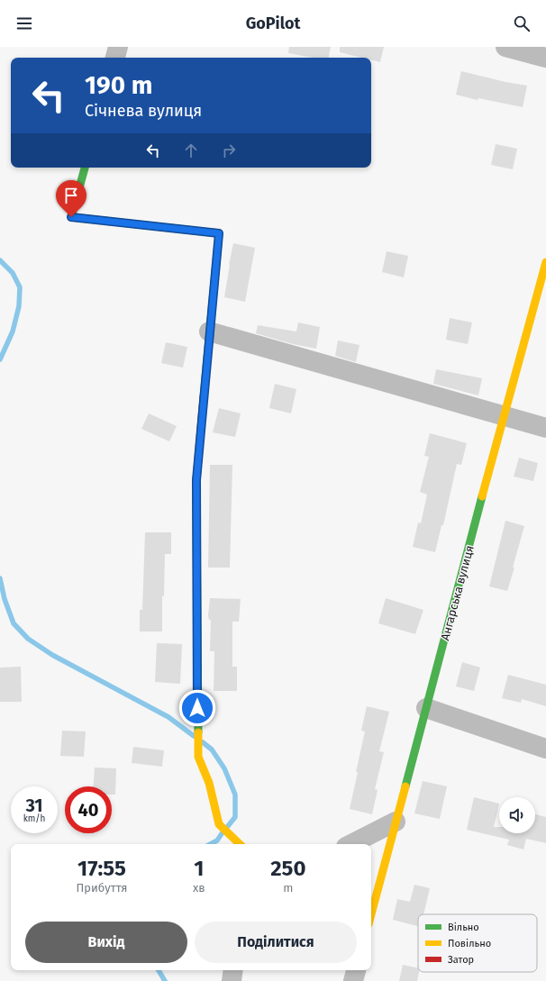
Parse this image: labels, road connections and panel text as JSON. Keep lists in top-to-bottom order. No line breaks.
{"streets":{"street":["Ангарська вулиця"]},"legend":["Вільно","Повільно","Затор"],"page":{"header":"GoPilot","turn":["190 m","Січнева вулиця"],"speed":"31 km/h","limit":"40","eta":["17:55","Прибуття","1","хв","250","m"],"buttons":["Вихід","Поділитися"]}}
